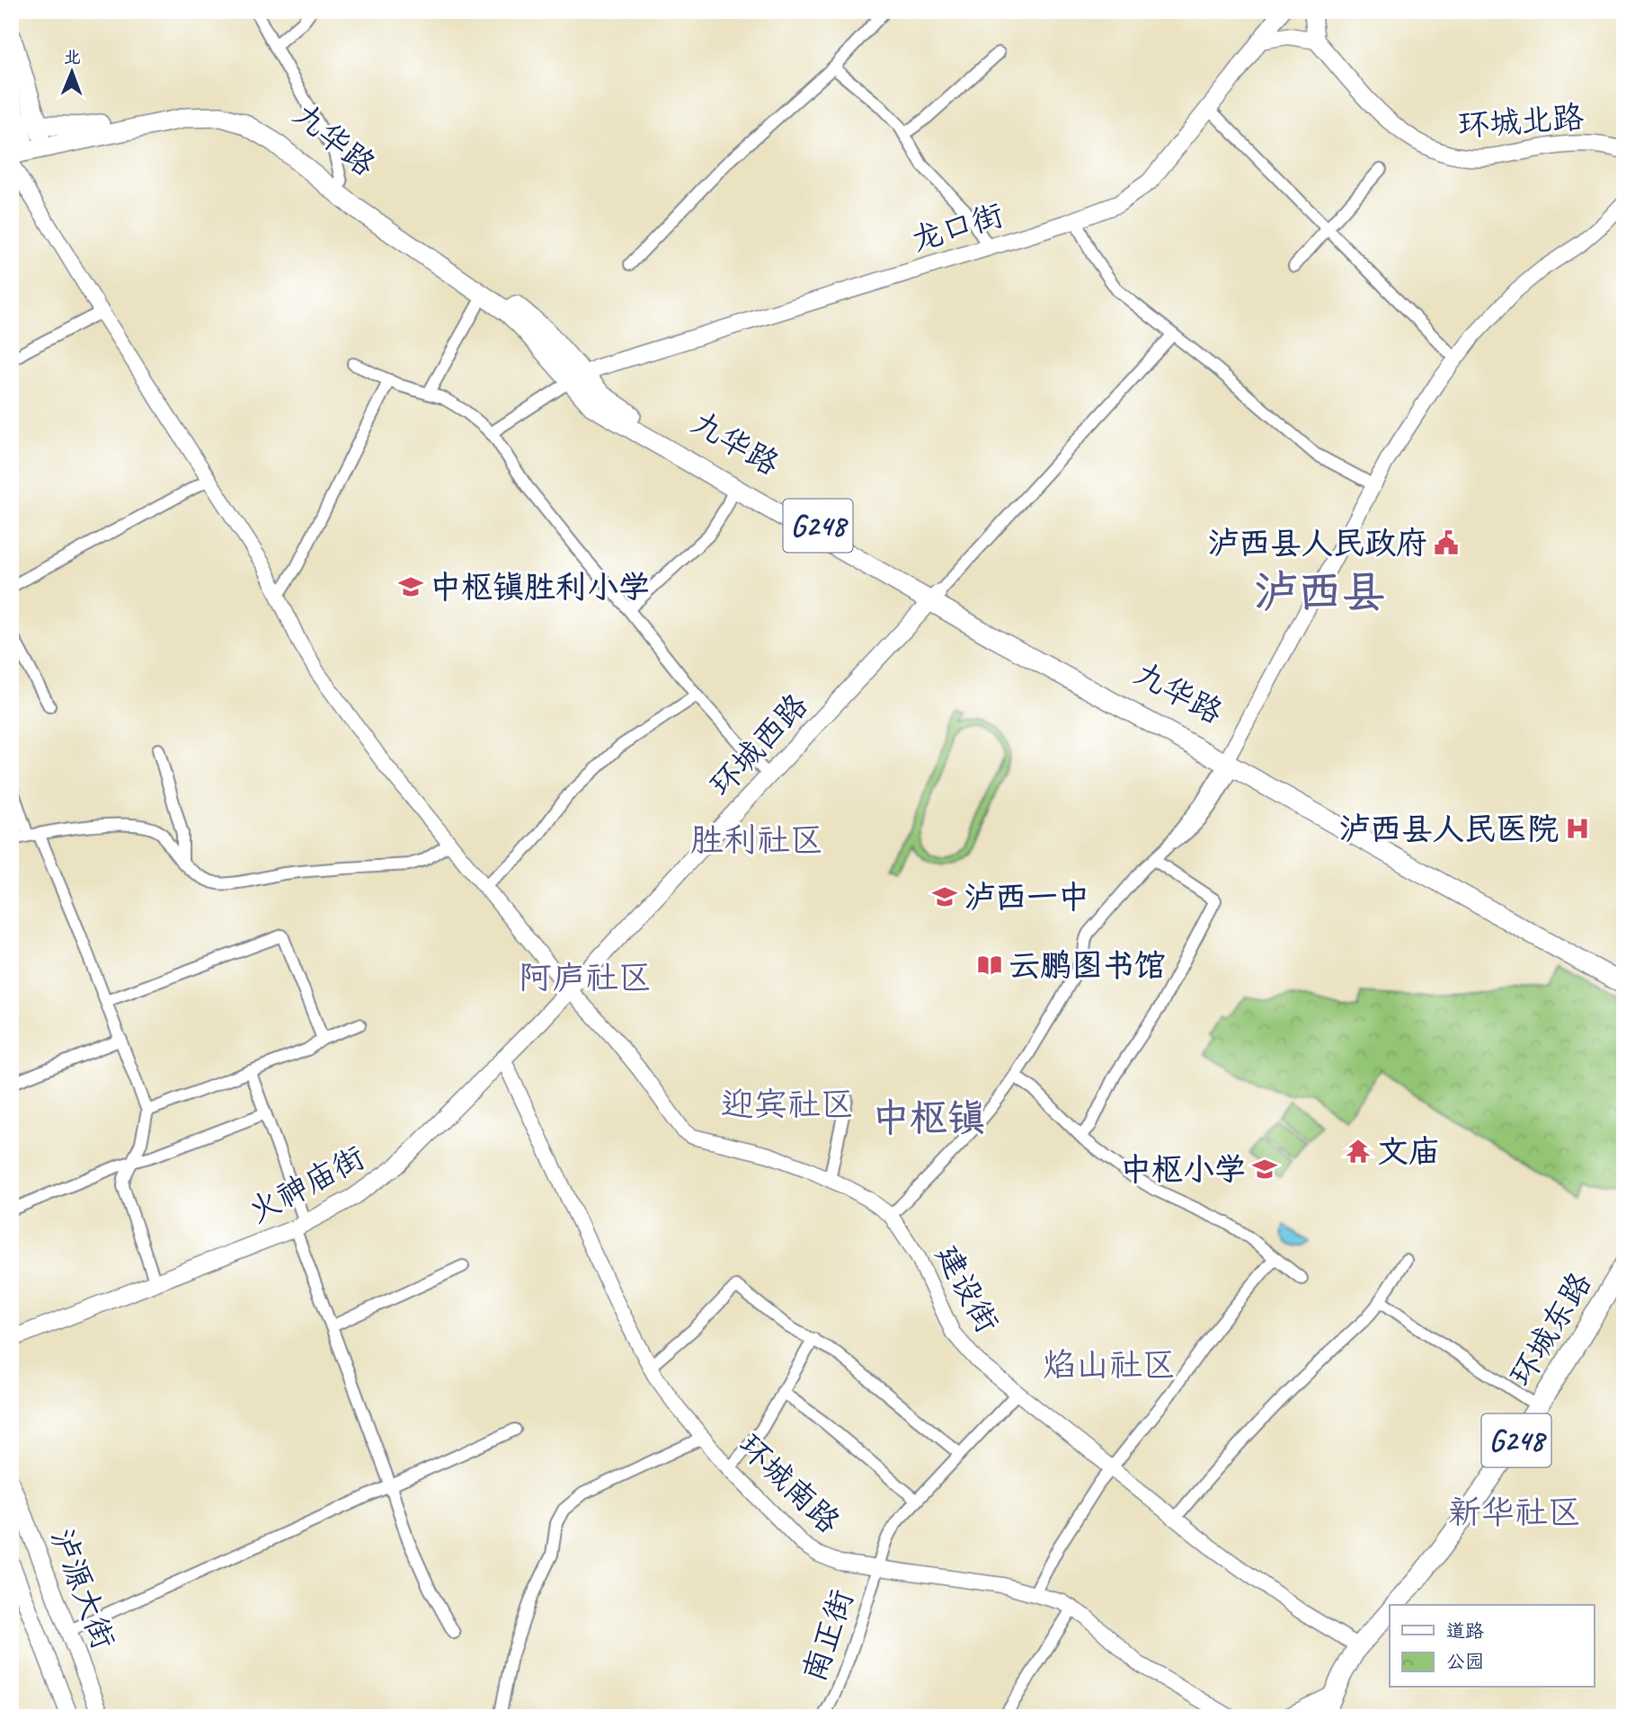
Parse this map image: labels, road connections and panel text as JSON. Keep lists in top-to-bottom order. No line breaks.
{"streets":{"highway":["九华路","G248","环城东路"],"main road":["环城北路","龙口街","环城西路","火神庙街","泸源大街"],"street":["建设街","环城南路","南正街"]},"crossings":[["九华路","龙口街"],["九华路","G248"],["九华路","环城西路"],["九华路","建设街"],["环城西路","火神庙街"],["环城西路","建设街"],["火神庙街","建设街"],["火神庙街","环城南路"],["建设街","环城东路"],["建设街","南正街"],["环城南路","南正街"]],"districts":["泸西县","胜利社区","阿庐社区","迎宾社区","中枢镇","焰山社区","新华社区"],"places":{"public building":["泸西县人民政府"],"school or university":["中枢镇胜利小学","泸西一中","中枢小学"],"hospital":["泸西县人民医院"],"library":["云鹏图书馆"],"temple":["文庙"]},"legend":["道路","公园"],"north":"top"}
